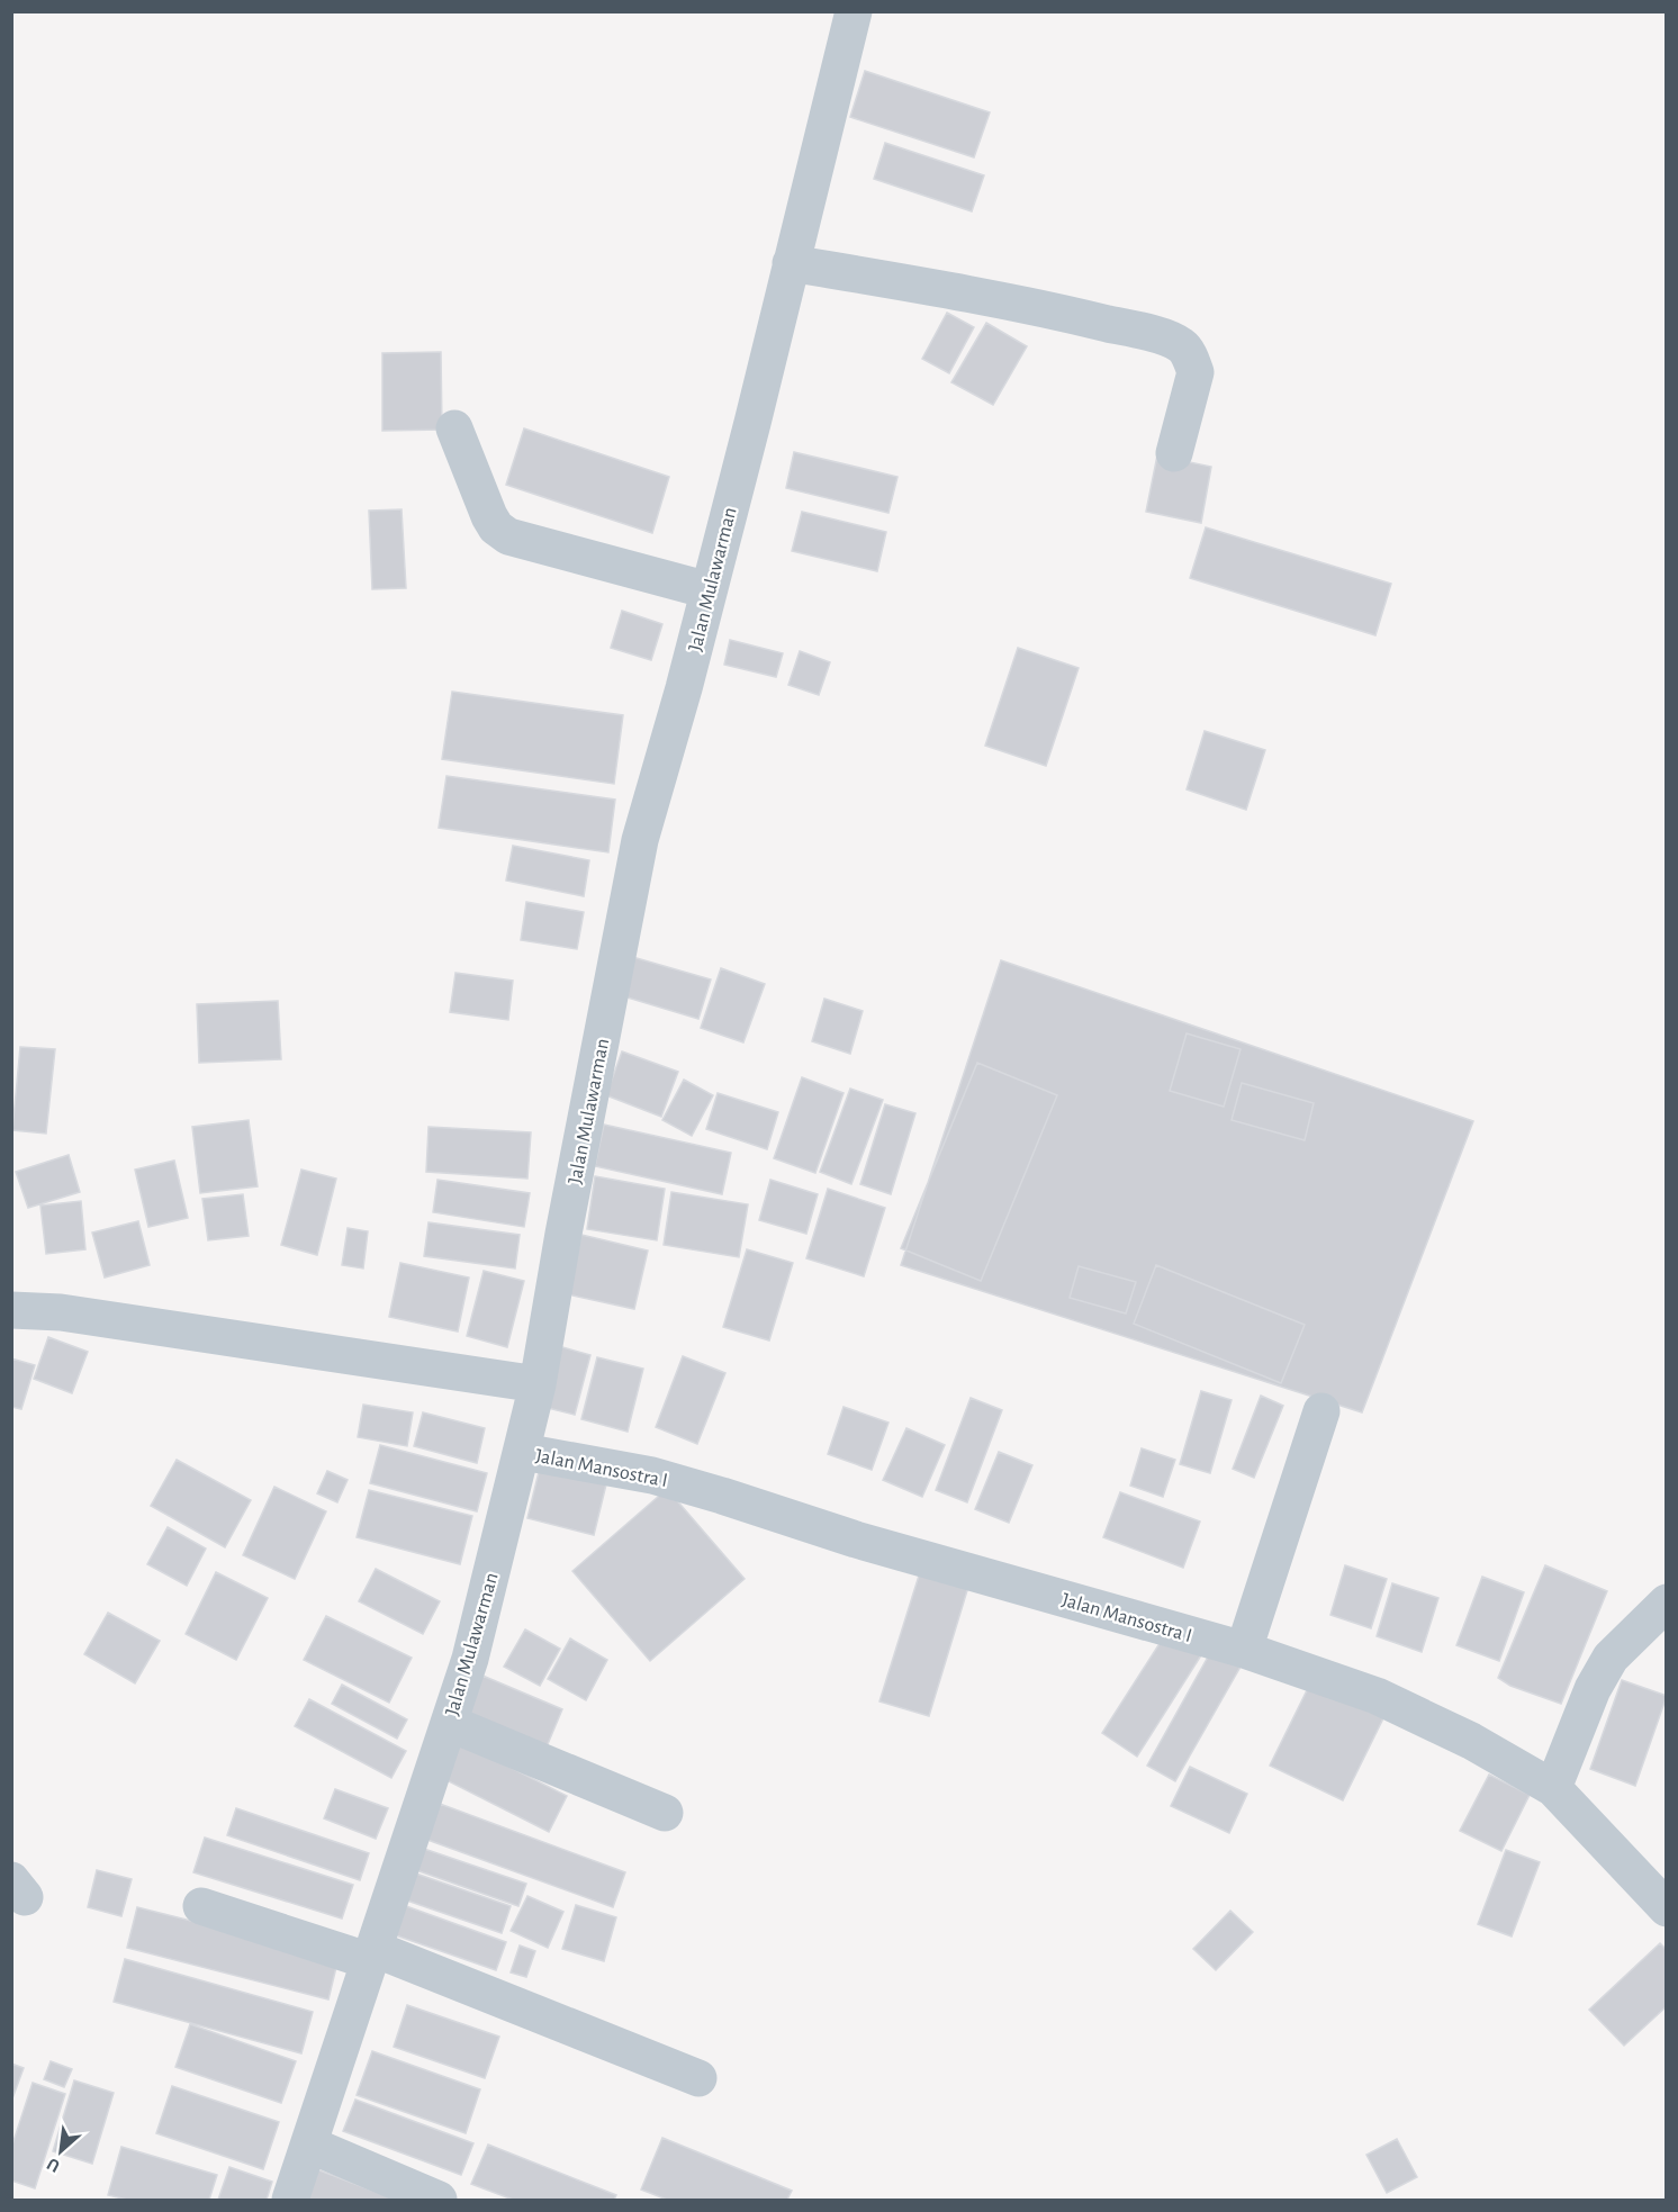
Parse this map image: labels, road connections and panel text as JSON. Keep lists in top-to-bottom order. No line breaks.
{"streets":{"street":["Jalan Mulawarman","Jalan Mansostra I"]},"crossings":[["Jalan Mulawarman","Jalan Mansostra I"]],"north":"bottom left"}
